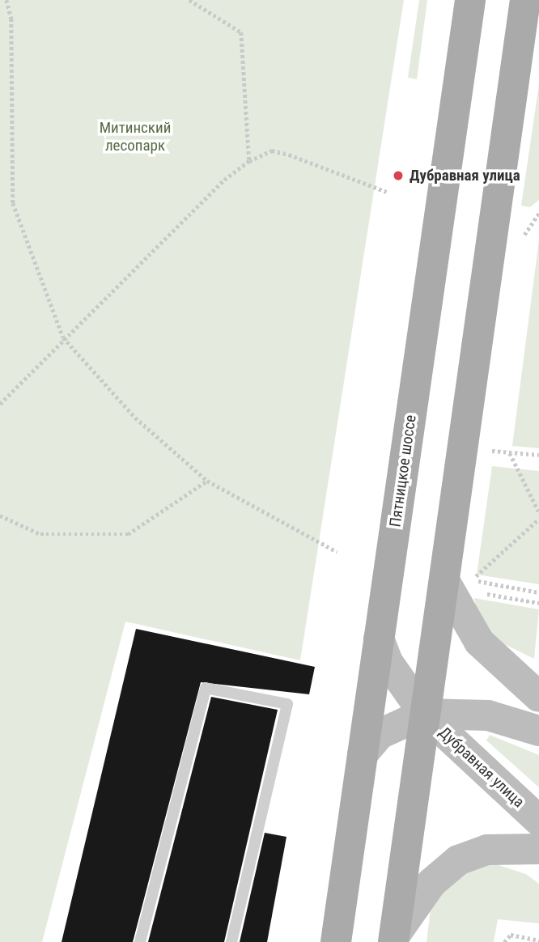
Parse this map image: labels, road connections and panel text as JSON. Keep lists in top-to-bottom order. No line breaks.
{"streets":{"main road":["Пятницкое шоссе","Дубравная улица"]},"crossings":[["Пятницкое шоссе","Дубравная улица"]],"parks":["Митинский лесопарк"],"places":["Дубравная улица"]}
